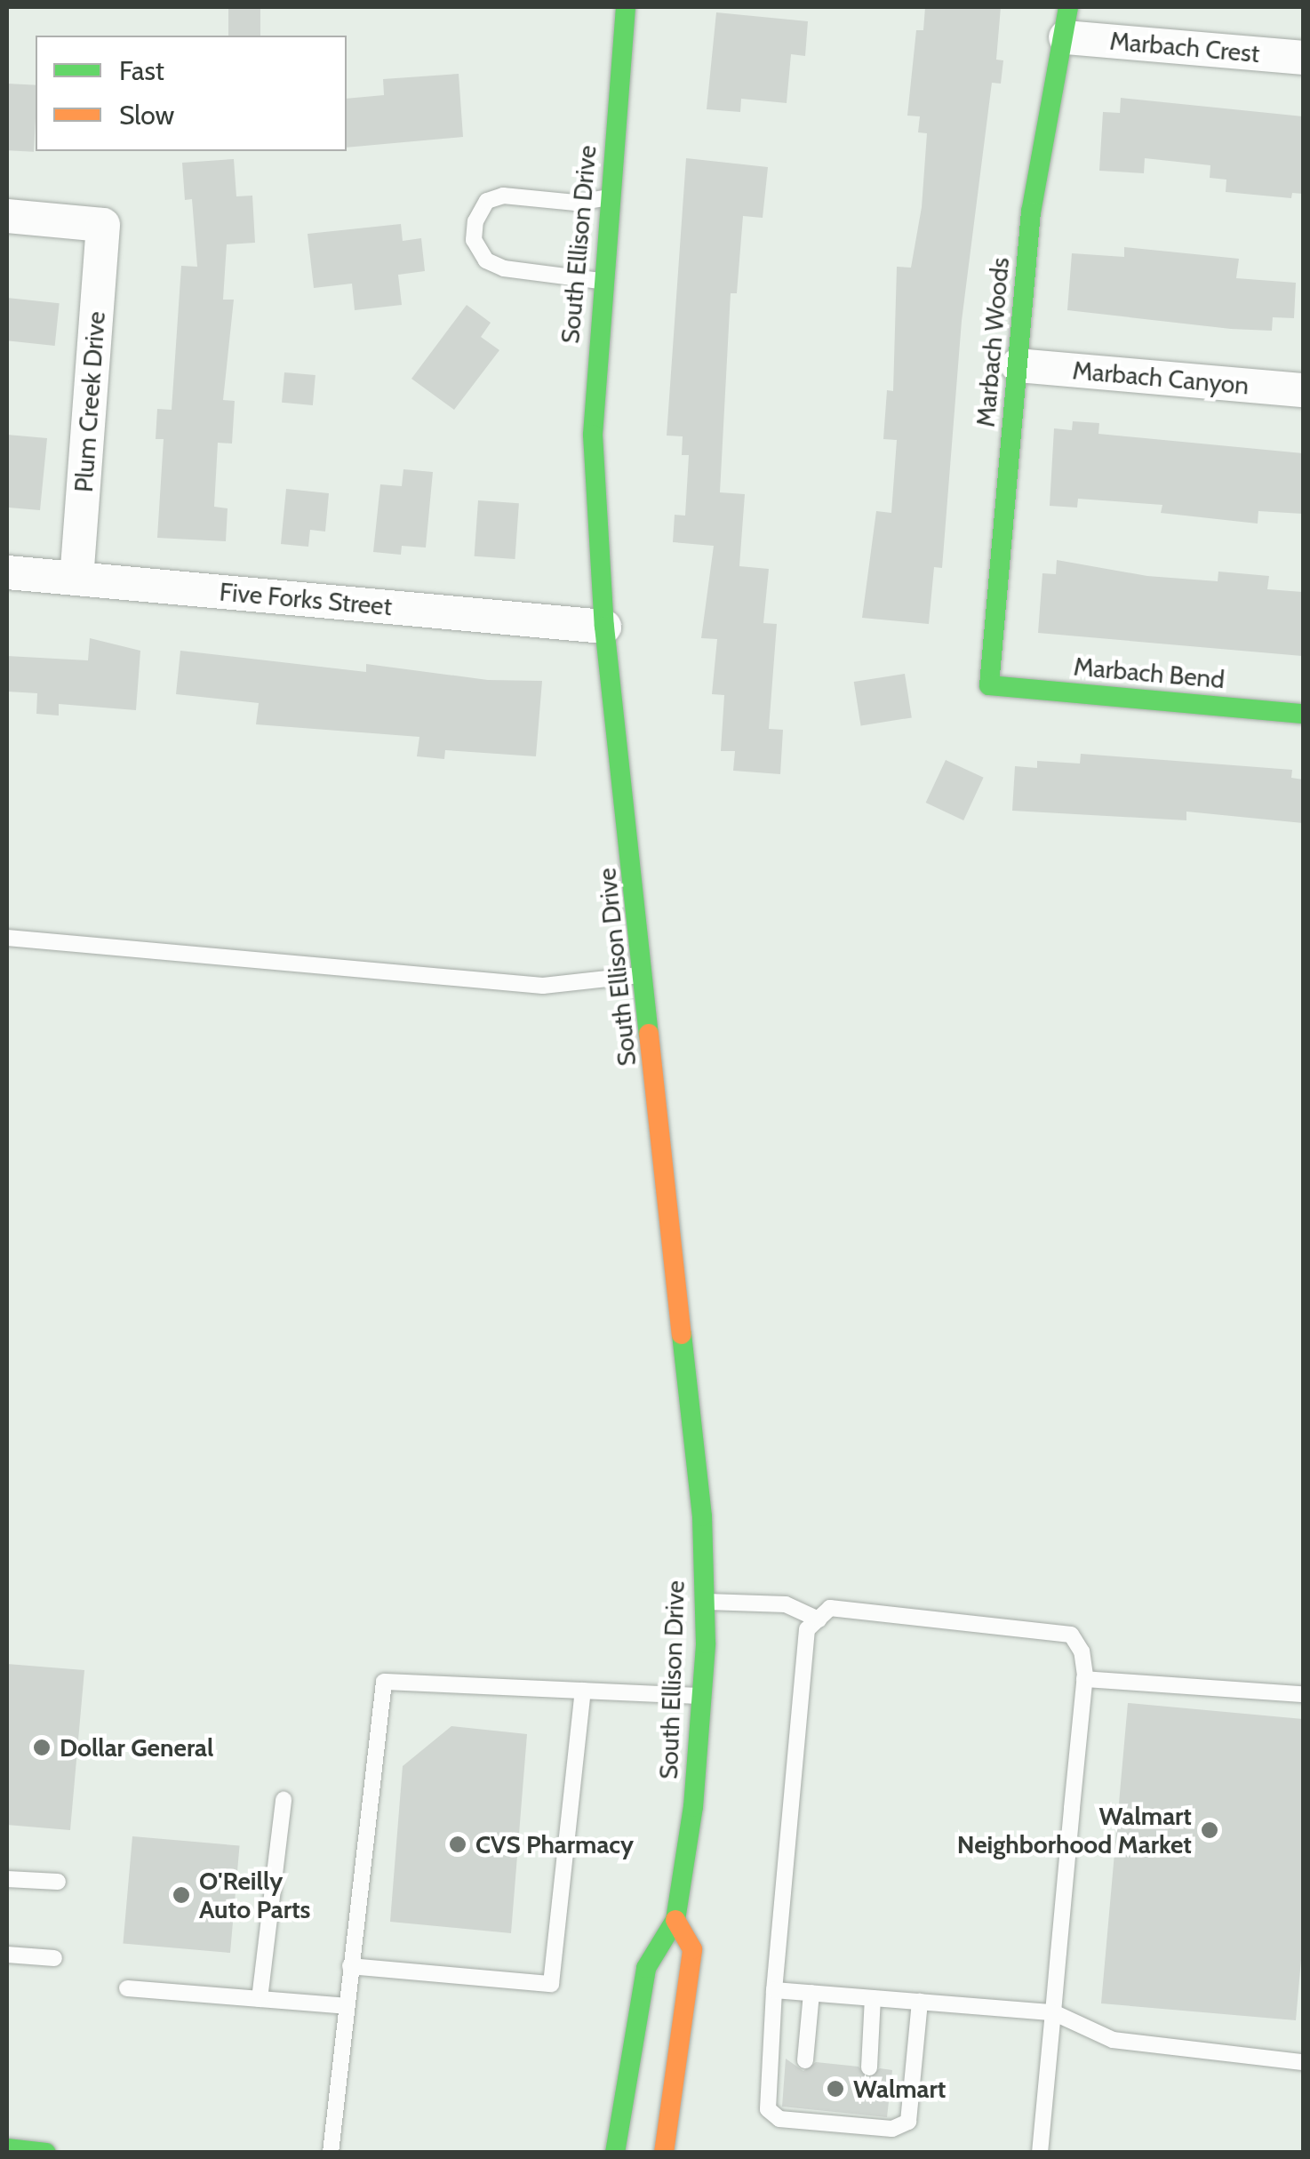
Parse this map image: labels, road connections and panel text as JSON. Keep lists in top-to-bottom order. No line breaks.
{"streets":{"street":["Marbach Crest","South Ellison Drive","Marbach Woods","Marbach Canyon","Plum Creek Drive","Five Forks Street","Marbach Bend"]},"crossings":[["Marbach Crest","Marbach Woods"],["South Ellison Drive","Five Forks Street"],["Marbach Woods","Marbach Canyon"],["Marbach Woods","Marbach Bend"],["Plum Creek Drive","Five Forks Street"]],"places":["Dollar General","Walmart Neighborhood Market","CVS Pharmacy","O'Reilly Auto Parts","Walmart"],"legend":["Fast","Slow"]}
